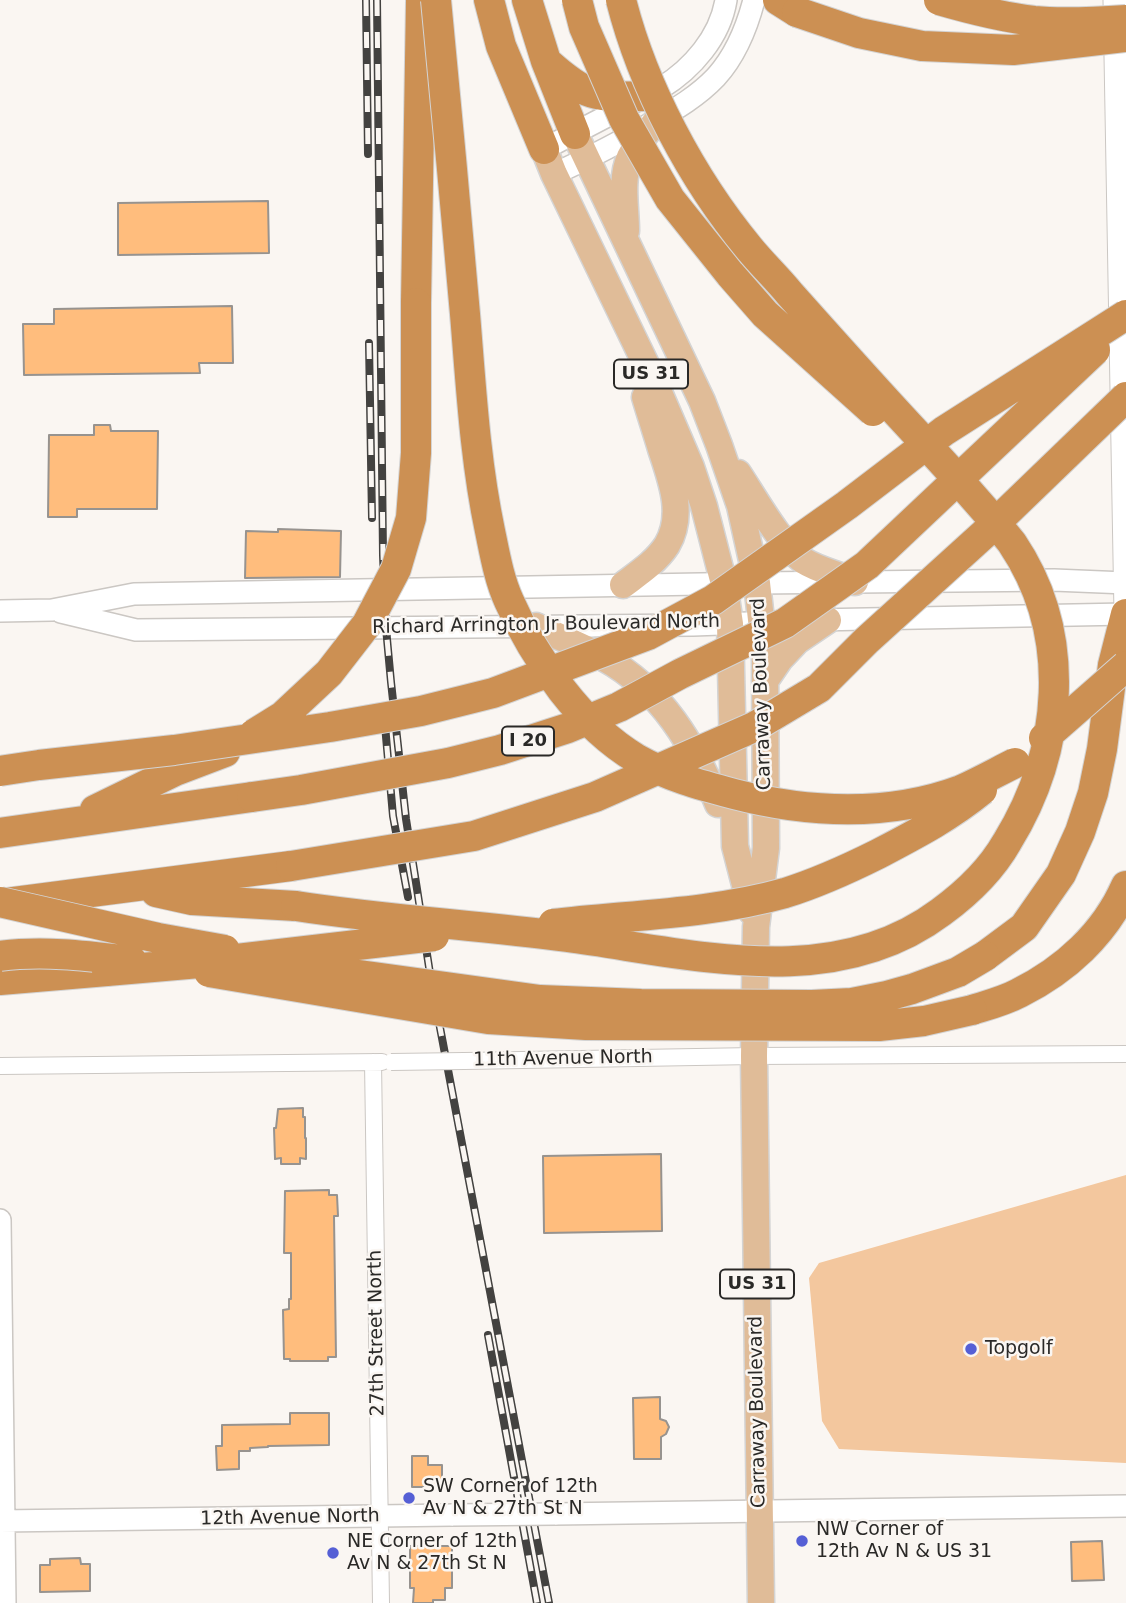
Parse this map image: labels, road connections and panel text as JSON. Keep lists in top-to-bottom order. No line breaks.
{"streets":{"highway":["US 31","I 20"],"main road":["Carraway Boulevard"],"street":["Richard Arrington Jr Boulevard North","11th Avenue North","27th Street North","12th Avenue North"]},"crossings":[["US 31","Carraway Boulevard"],["Richard Arrington Jr Boulevard North","Carraway Boulevard"],["Carraway Boulevard","11th Avenue North"],["Carraway Boulevard","12th Avenue North"],["11th Avenue North","27th Street North"],["27th Street North","12th Avenue North"]],"places":["Topgolf","SW Corner of 12th Av N & 27th St N","NW Corner of 12th Av N & US 31","NE Corner of 12th Av N & 27th St N"]}
